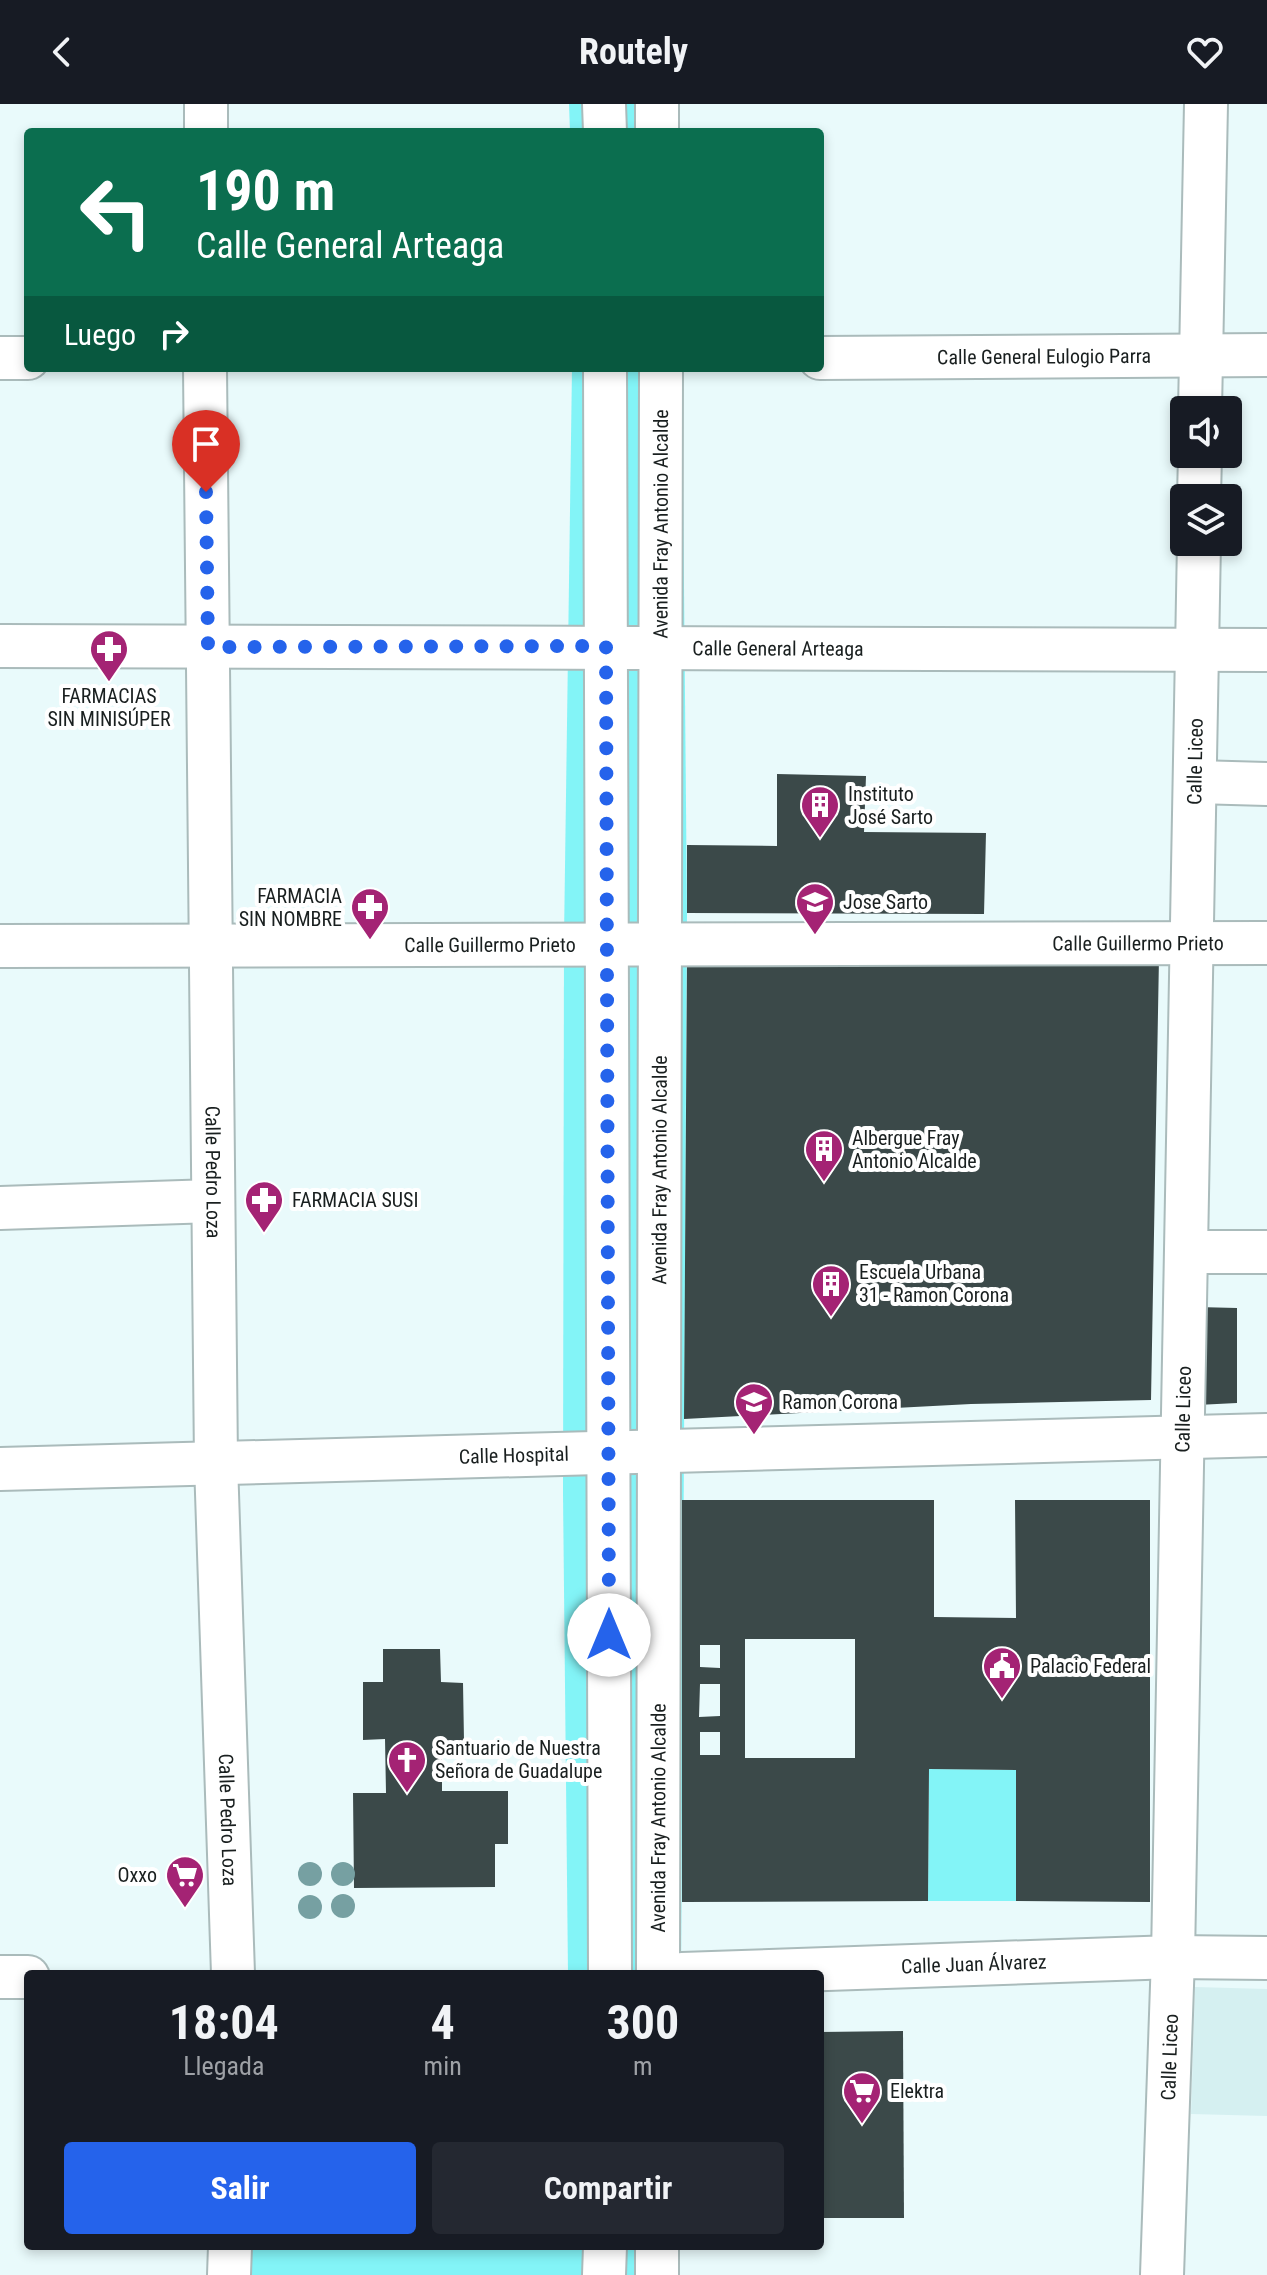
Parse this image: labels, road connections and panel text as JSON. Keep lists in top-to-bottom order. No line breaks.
{"streets":{"street":["Calle General Eulogio Parra","Avenida Fray Antonio Alcalde","Calle General Arteaga","Calle Liceo","Calle Guillermo Prieto","Calle Pedro Loza","Calle Hospital","Calle Juan Álvarez"]},"crossings":[["Avenida Fray Antonio Alcalde","Calle General Arteaga"],["Avenida Fray Antonio Alcalde","Calle Guillermo Prieto"],["Avenida Fray Antonio Alcalde","Calle Hospital"],["Calle General Arteaga","Calle Liceo"],["Calle General Arteaga","Calle Pedro Loza"],["Calle Liceo","Calle Guillermo Prieto"],["Calle Liceo","Calle Hospital"],["Calle Liceo","Calle Juan Álvarez"],["Calle Guillermo Prieto","Calle Pedro Loza"],["Calle Pedro Loza","Calle Hospital"]],"places":{"pharmacy":["FARMACIAS SIN MINISÚPER","FARMACIA SIN NOMBRE","FARMACIA SUSI"],"building":["Instituto José Sarto","Albergue Fray Antonio Alcalde","Escuela Urbana 31 - Ramon Corona"],"school or university":["Jose Sarto","Ramon Corona"],"public building":["Palacio Federal"],"church":["Santuario de Nuestra Señora de Guadalupe"],"supermarket":["Oxxo","Elektra"]},"page":{"header":"Routely","turn":["190 m","Calle General Arteaga"],"then":"Luego","eta":["18:04","Llegada","4","min","300","m"],"buttons":["Salir","Compartir"]}}
